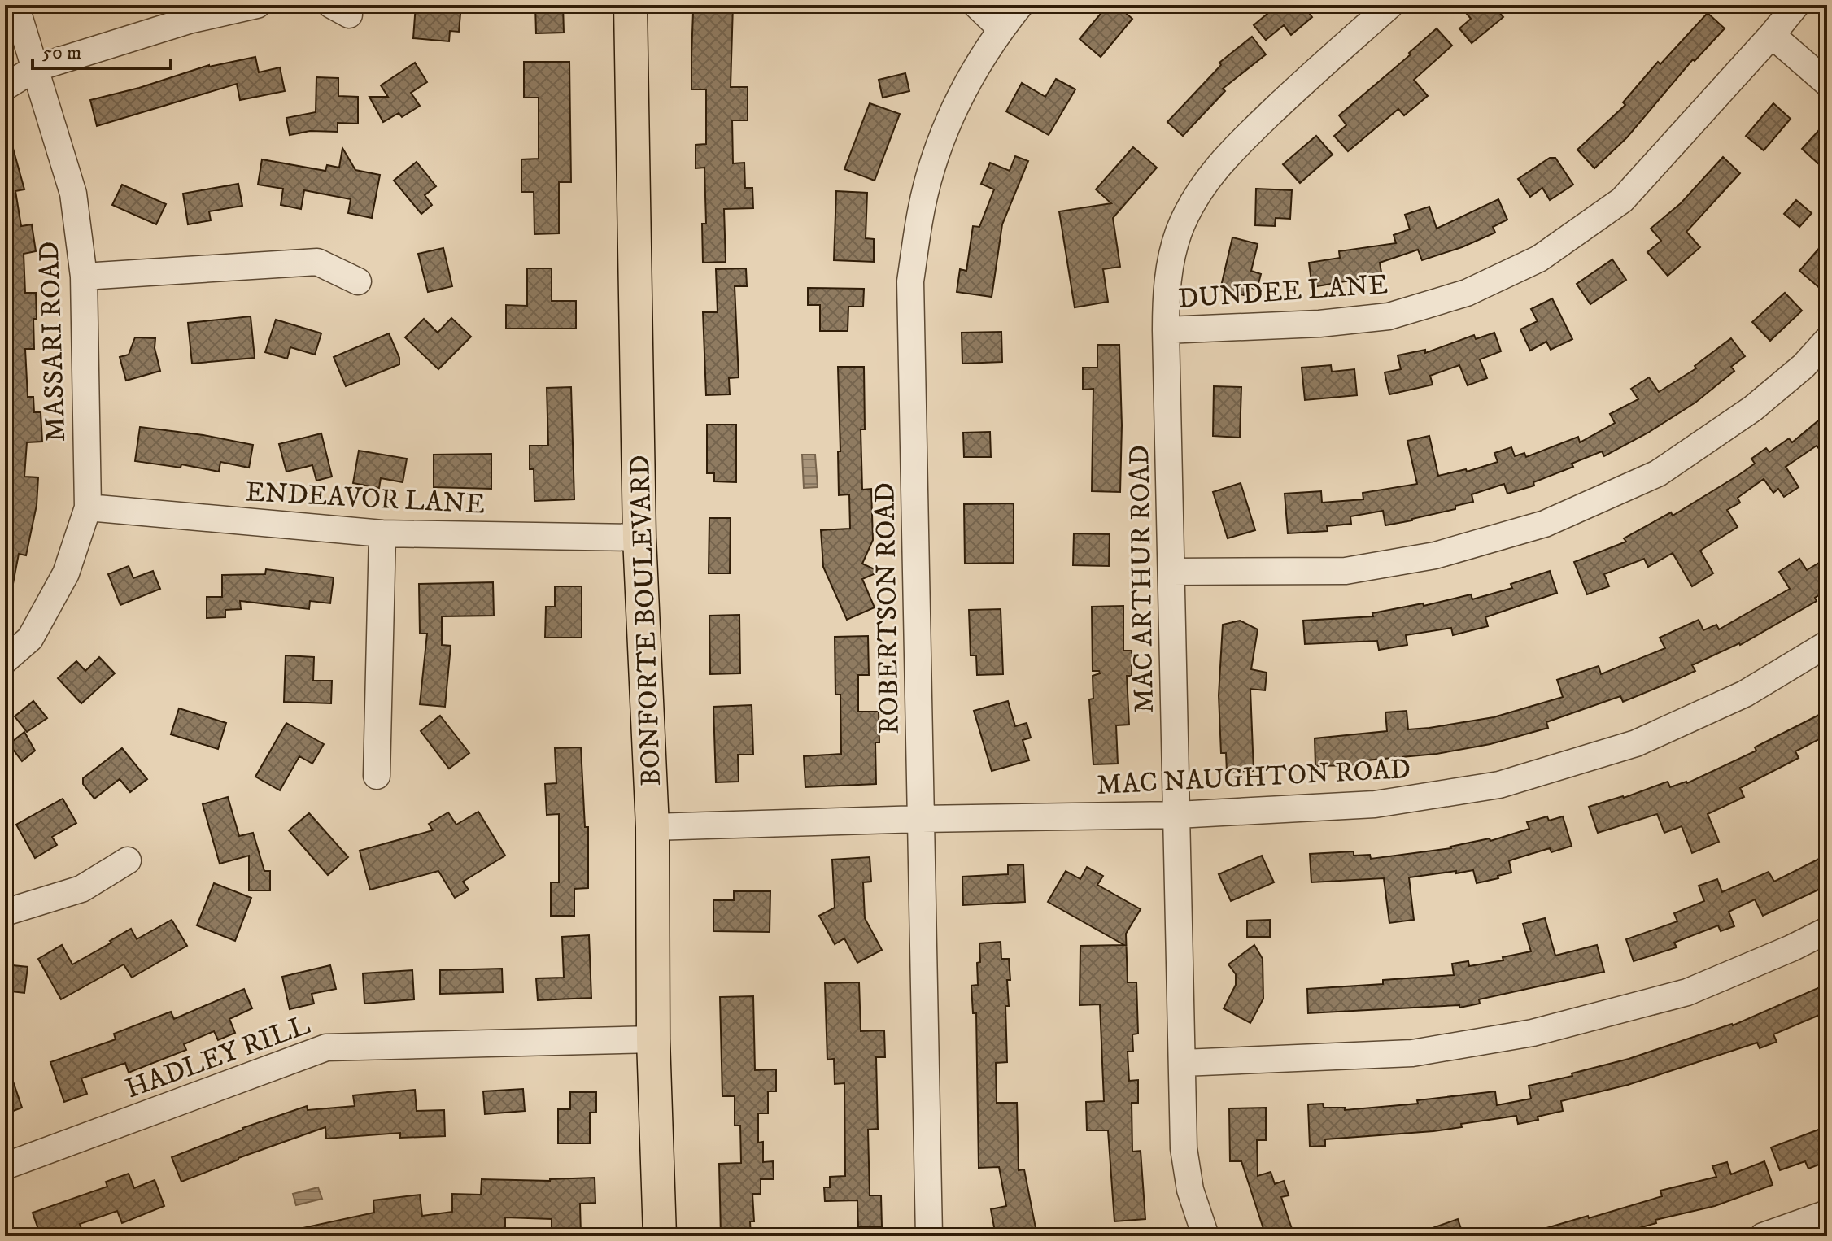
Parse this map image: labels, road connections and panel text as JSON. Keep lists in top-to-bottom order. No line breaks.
{"streets":{"main road":["BONFORTE BOULEVARD"],"street":["DUNDEE LANE","MASSARI ROAD","ENDEAVOR LANE","MAC ARTHUR ROAD","ROBERTSON ROAD","MAC NAUGHTON ROAD","HADLEY RILL"]},"crossings":[["DUNDEE LANE","MAC ARTHUR ROAD"],["MASSARI ROAD","ENDEAVOR LANE"],["ENDEAVOR LANE","BONFORTE BOULEVARD"],["MAC ARTHUR ROAD","MAC NAUGHTON ROAD"],["ROBERTSON ROAD","MAC NAUGHTON ROAD"],["BONFORTE BOULEVARD","MAC NAUGHTON ROAD"],["BONFORTE BOULEVARD","HADLEY RILL"]],"scale_bar":"50 m"}
